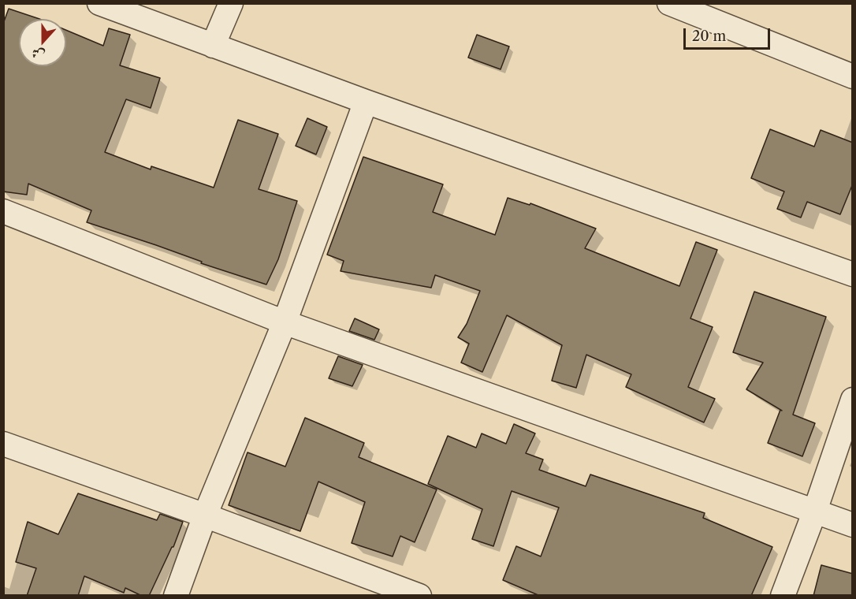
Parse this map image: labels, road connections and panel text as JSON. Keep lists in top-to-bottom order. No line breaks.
{"scale_bar":"20 m","north":"bottom"}
